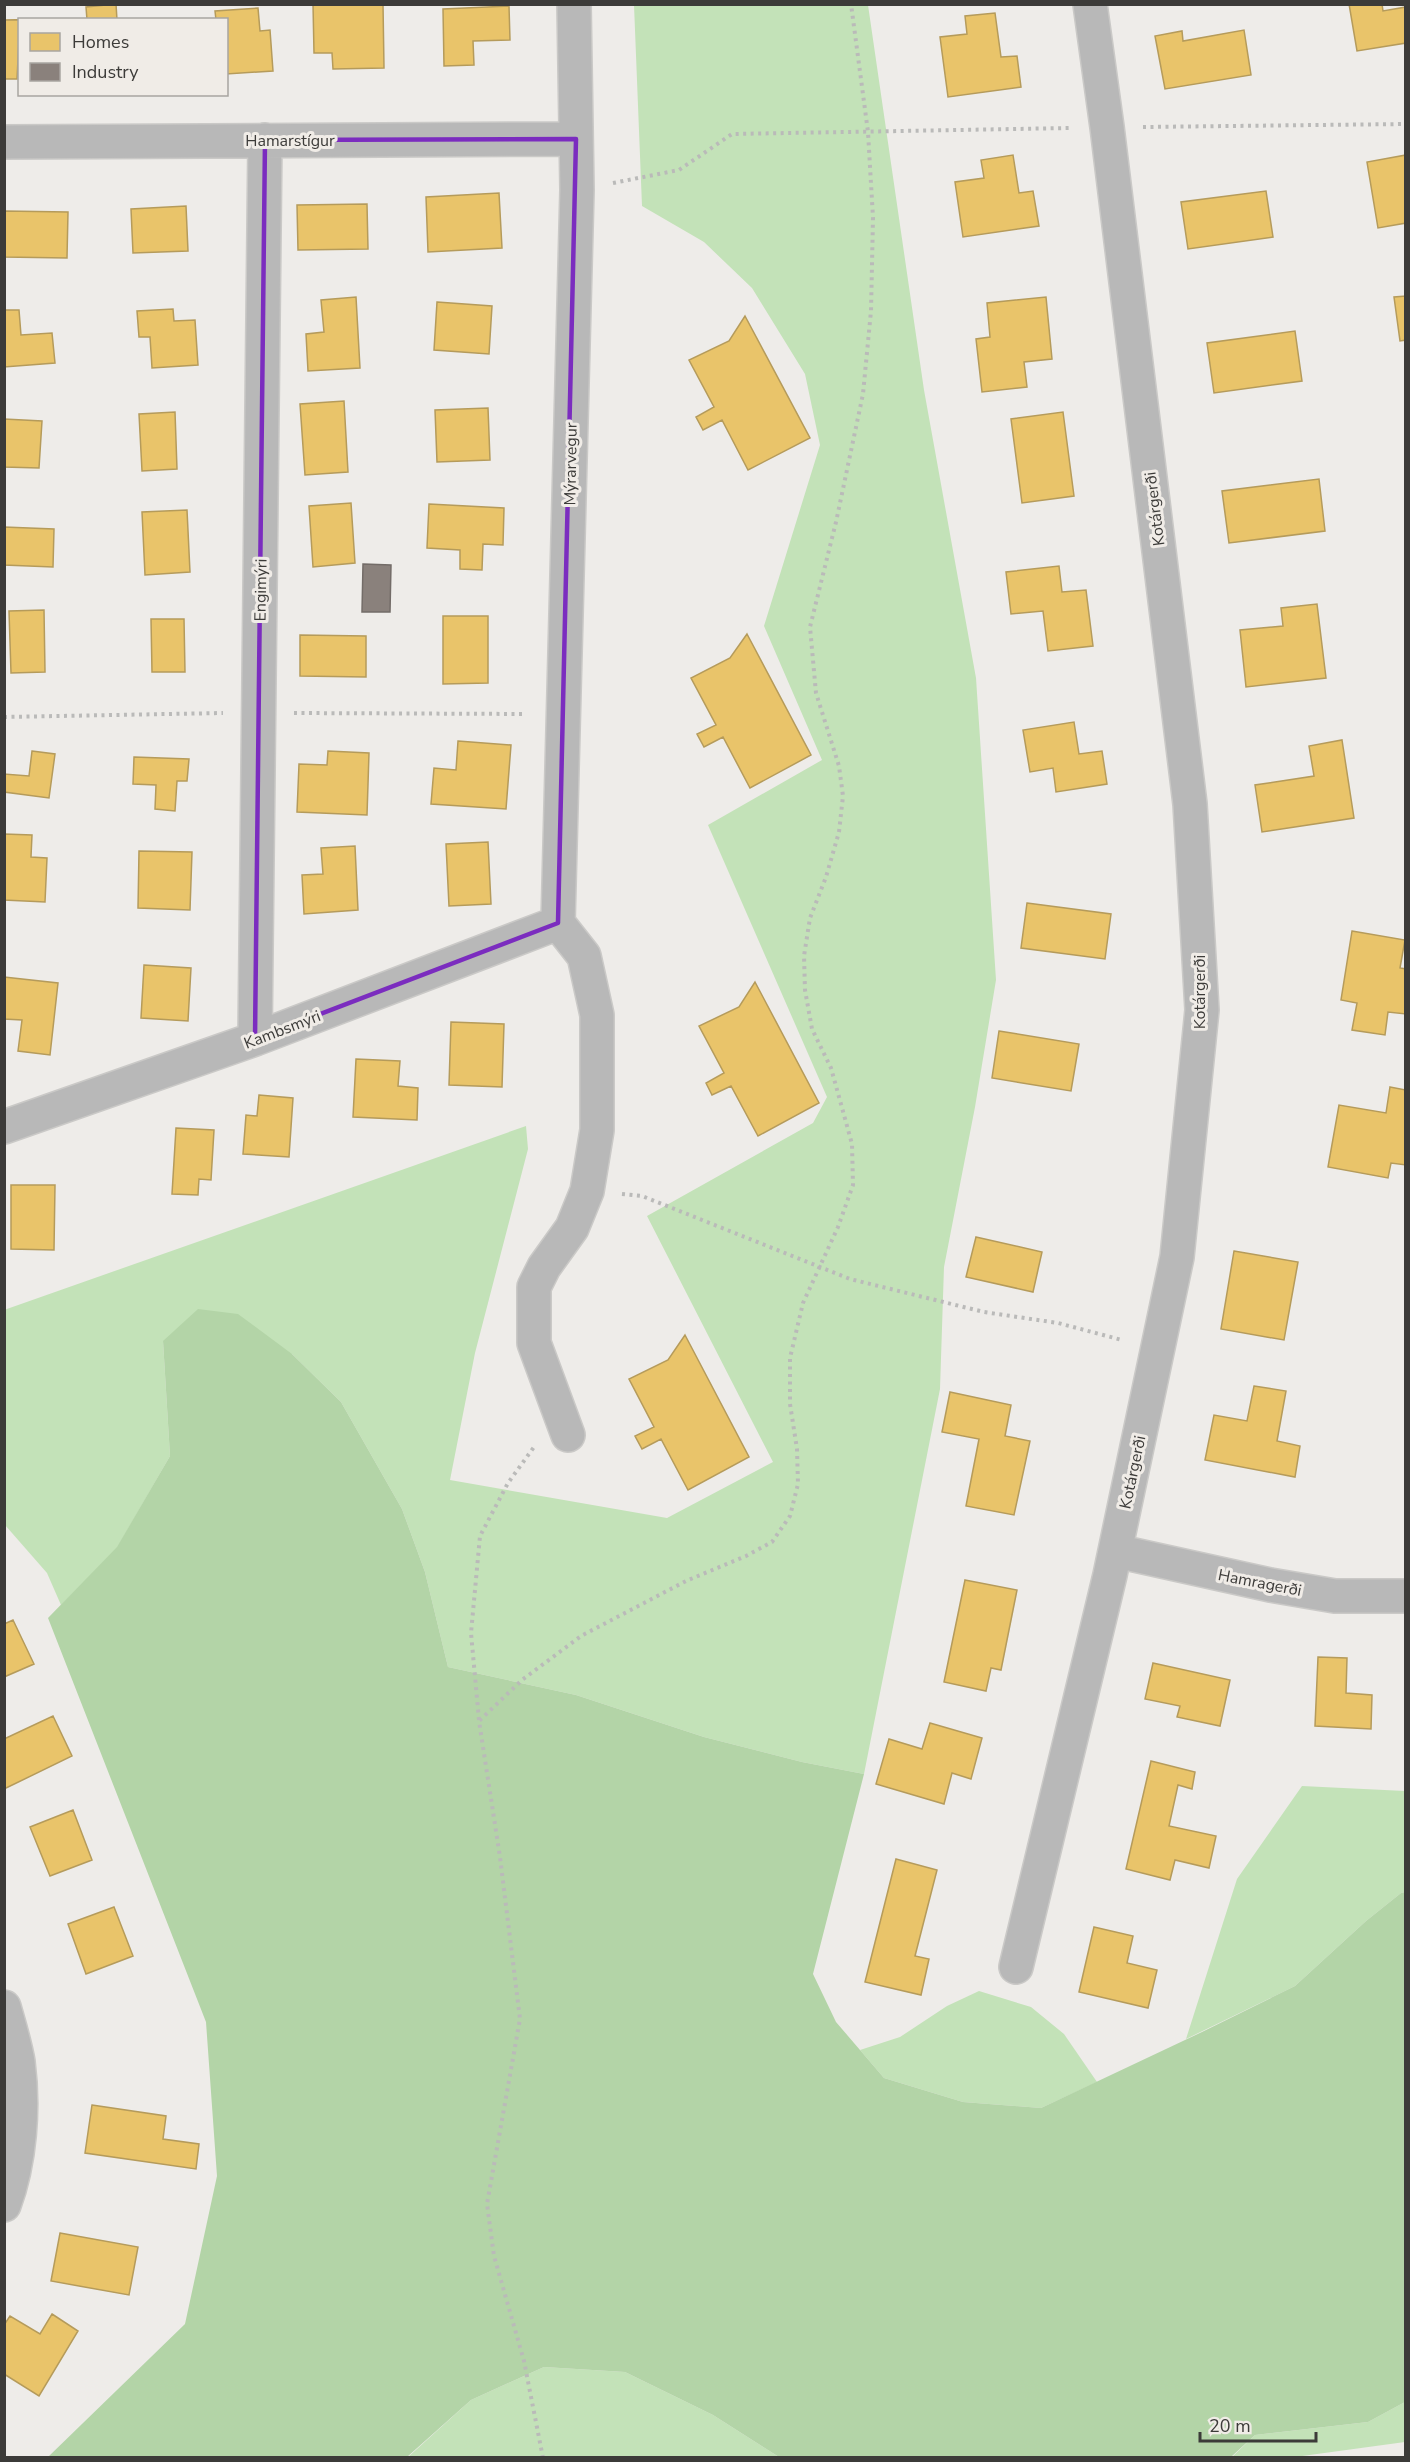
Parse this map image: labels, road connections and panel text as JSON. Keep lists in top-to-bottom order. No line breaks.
{"streets":{"street":["Hamarstígur","Mýrarvegur","Kotárgerði","Engimýri","Kambsmýri","Hamragerði"]},"crossings":[["Hamarstígur","Mýrarvegur"],["Hamarstígur","Engimýri"],["Mýrarvegur","Kambsmýri"],["Kotárgerði","Hamragerði"],["Engimýri","Kambsmýri"]],"legend":["Homes","Industry"],"scale_bar":"20 m"}
